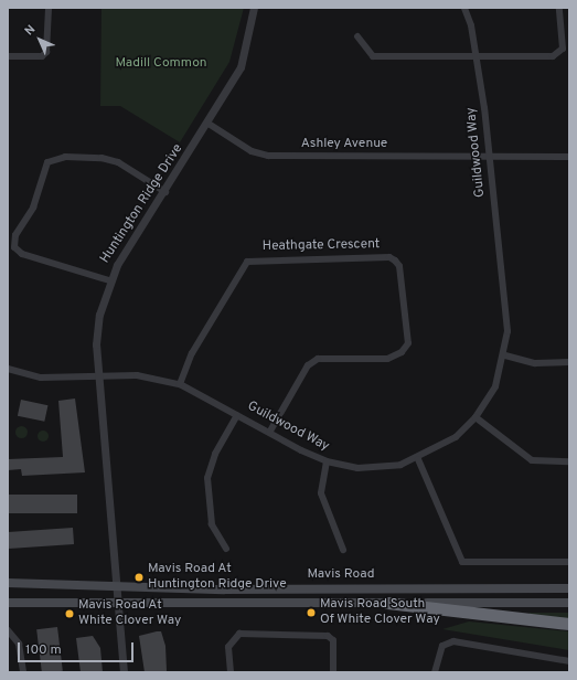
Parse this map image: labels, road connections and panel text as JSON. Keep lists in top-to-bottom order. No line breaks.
{"streets":{"main road":["Mavis Road"],"street":["Ashley Avenue","Guildwood Way","Huntington Ridge Drive","Heathgate Crescent"]},"crossings":[["Ashley Avenue","Guildwood Way"],["Ashley Avenue","Huntington Ridge Drive"],["Guildwood Way","Huntington Ridge Drive"],["Guildwood Way","Heathgate Crescent"],["Huntington Ridge Drive","Mavis Road"]],"parks":["Madill Common"],"places":["Mavis Road At Huntington Ridge Drive","Mavis Road South Of White Clover Way","Mavis Road At White Clover Way"],"scale_bar":"100 m","north":"top left"}
